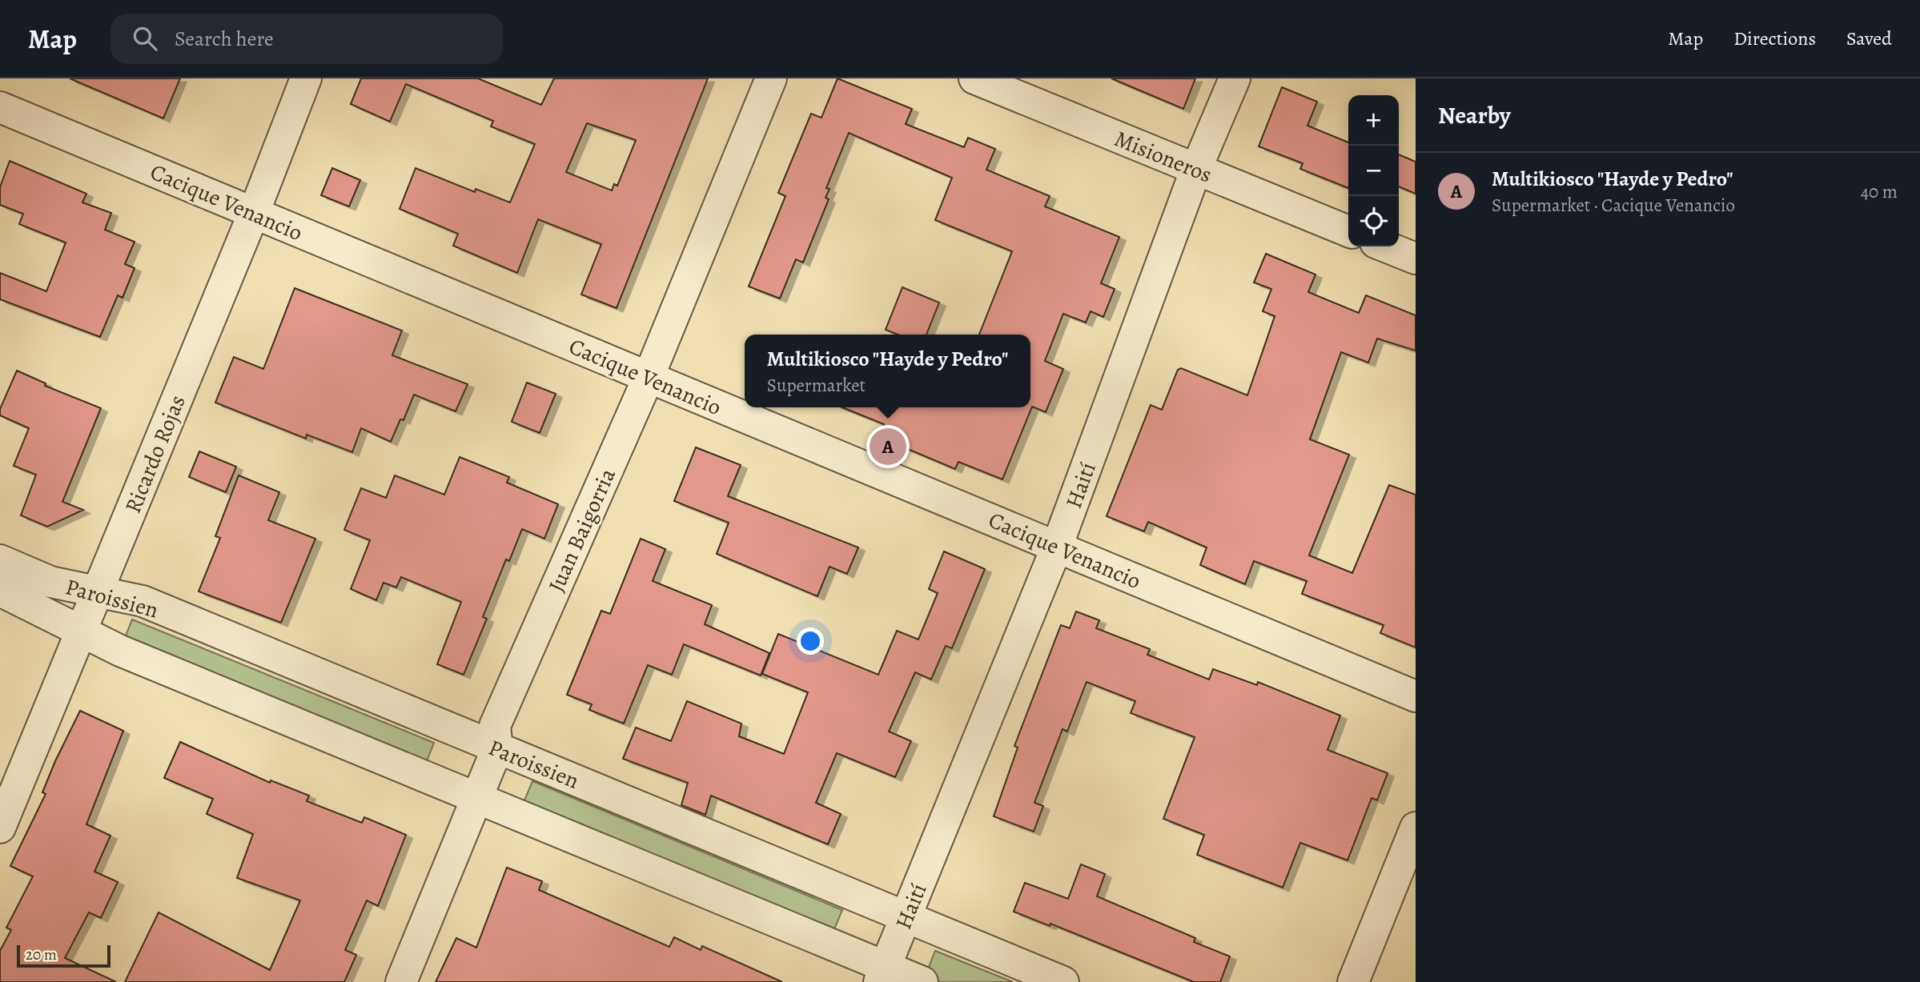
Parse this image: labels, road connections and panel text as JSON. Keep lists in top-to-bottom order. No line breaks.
{"streets":{"street":["Misioneros","Cacique Venancio","Ricardo Rojas","Haití","Juan Baigorria","Paroissien"]},"crossings":[["Misioneros","Haití"],["Cacique Venancio","Ricardo Rojas"],["Cacique Venancio","Haití"],["Cacique Venancio","Juan Baigorria"],["Ricardo Rojas","Paroissien"],["Haití","Paroissien"],["Juan Baigorria","Paroissien"]],"scale_bar":"20 m","page":{"header":"Map","search":"Search here","nav":["Map","Directions","Saved"],"heading":"Nearby","map_buttons":["+","−"],"list":[{"mark":"A","name":"Multikiosco \"Hayde y Pedro\"","note":"Supermarket · Cacique Venancio","value":"40 m"}],"popup":["Multikiosco \"Hayde y Pedro\"","Supermarket"],"pins":"A","scale":"20 m"}}
